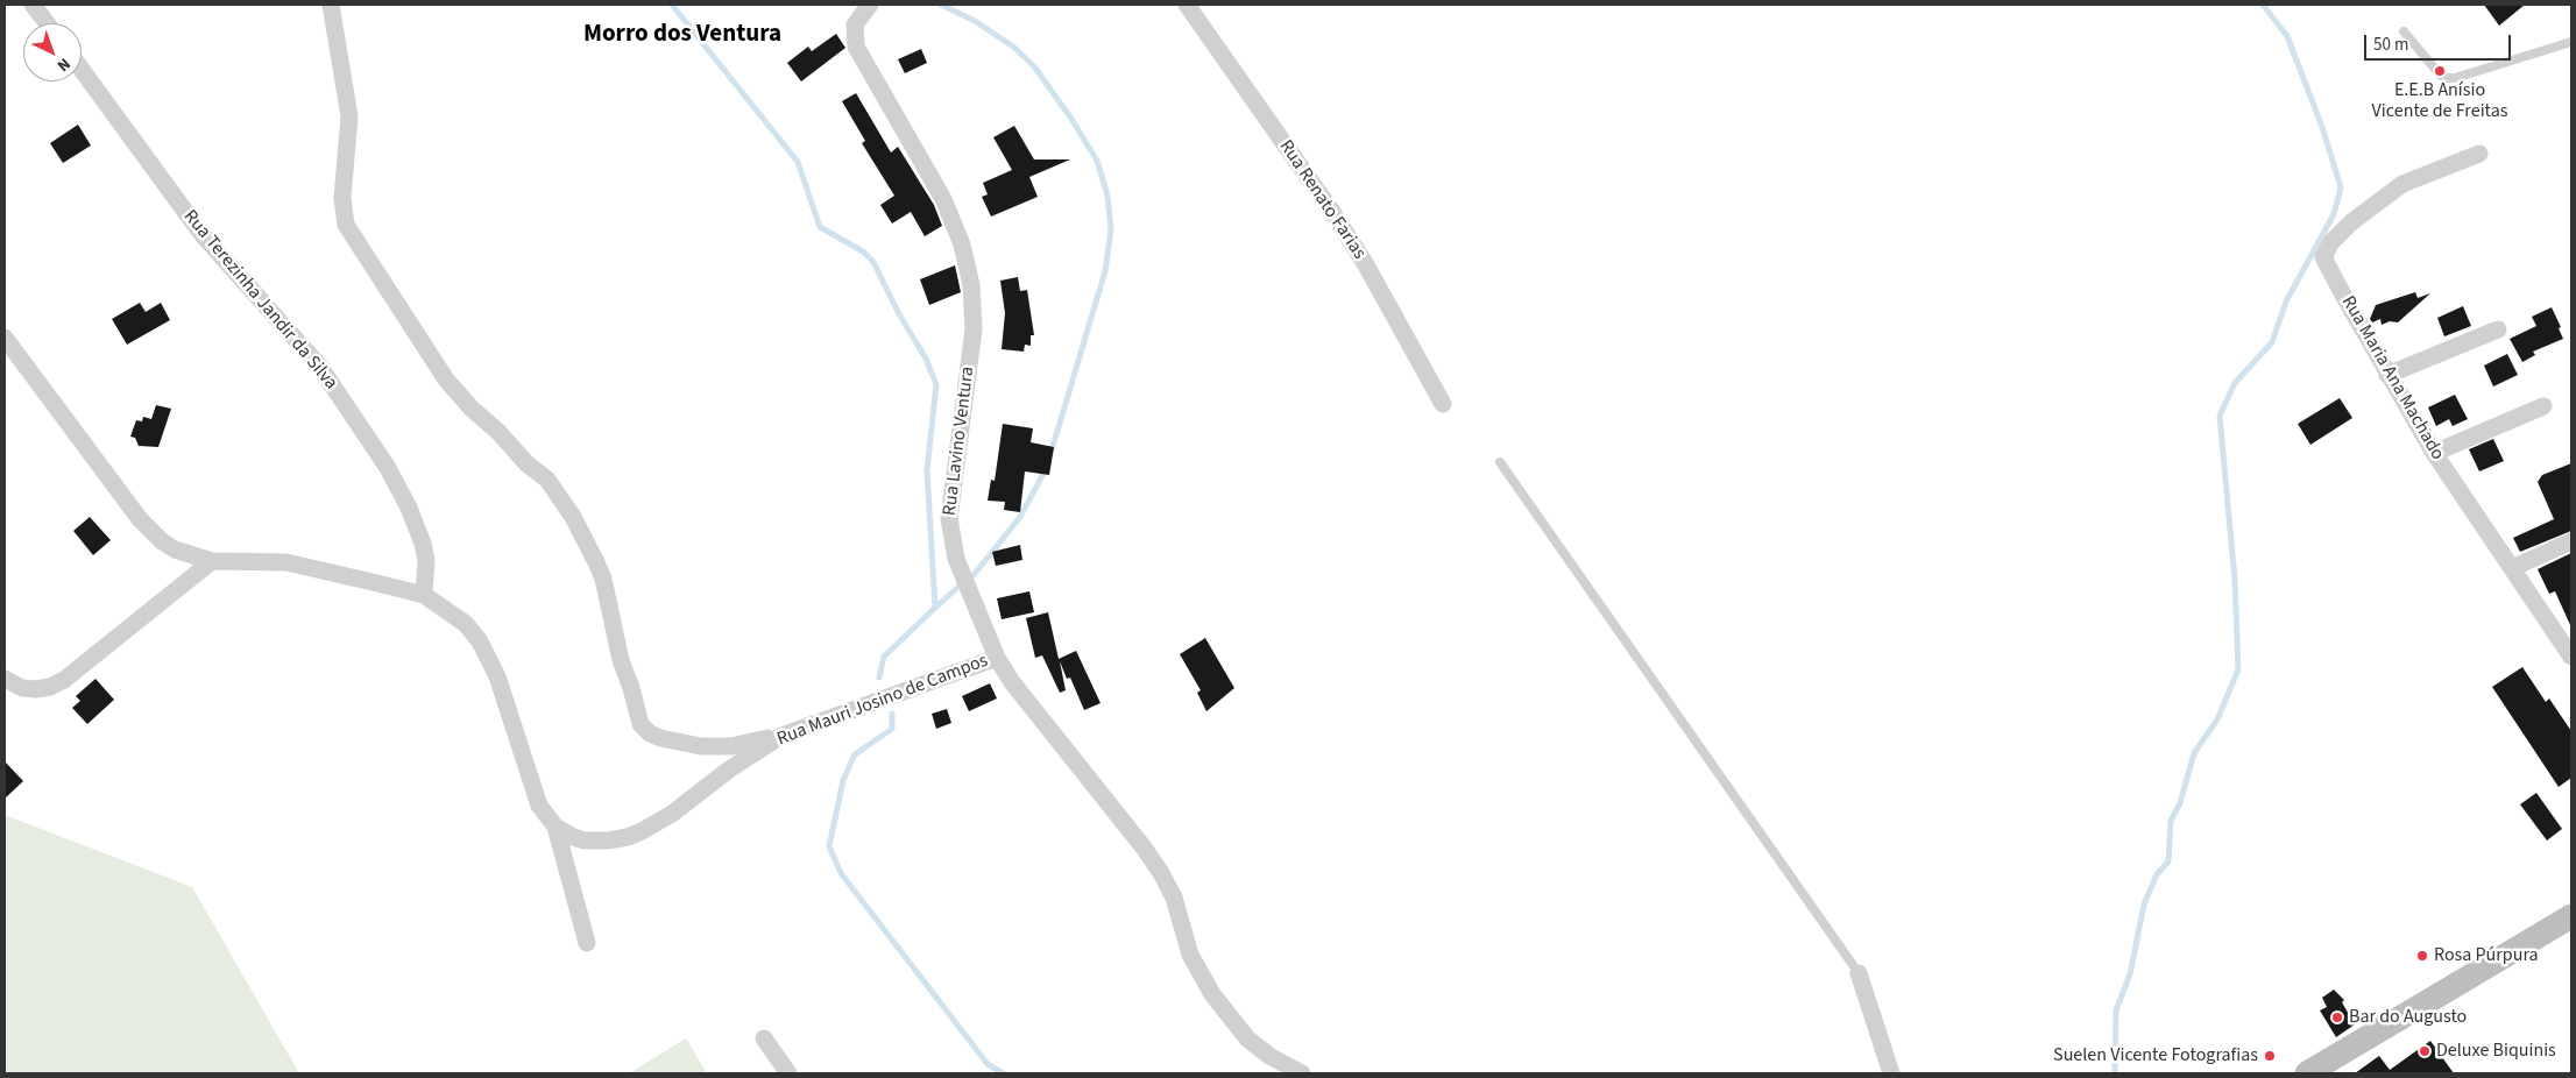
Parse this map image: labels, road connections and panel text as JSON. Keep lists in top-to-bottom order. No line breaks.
{"streets":{"street":["Rua Renato Farias","Rua Terezinha Jandir da Silva","Rua Maria Ana Machado","Rua Lavino Ventura","Rua Mauri Josino de Campos"]},"crossings":[["Rua Terezinha Jandir da Silva","Rua Mauri Josino de Campos"],["Rua Lavino Ventura","Rua Mauri Josino de Campos"]],"districts":["Morro dos Ventura"],"places":["E.E.B Anísio Vicente de Freitas","Rosa Púrpura","Bar do Augusto","Deluxe Biquinis","Suelen Vicente Fotografias"],"scale_bar":"50 m","north":"bottom right"}
